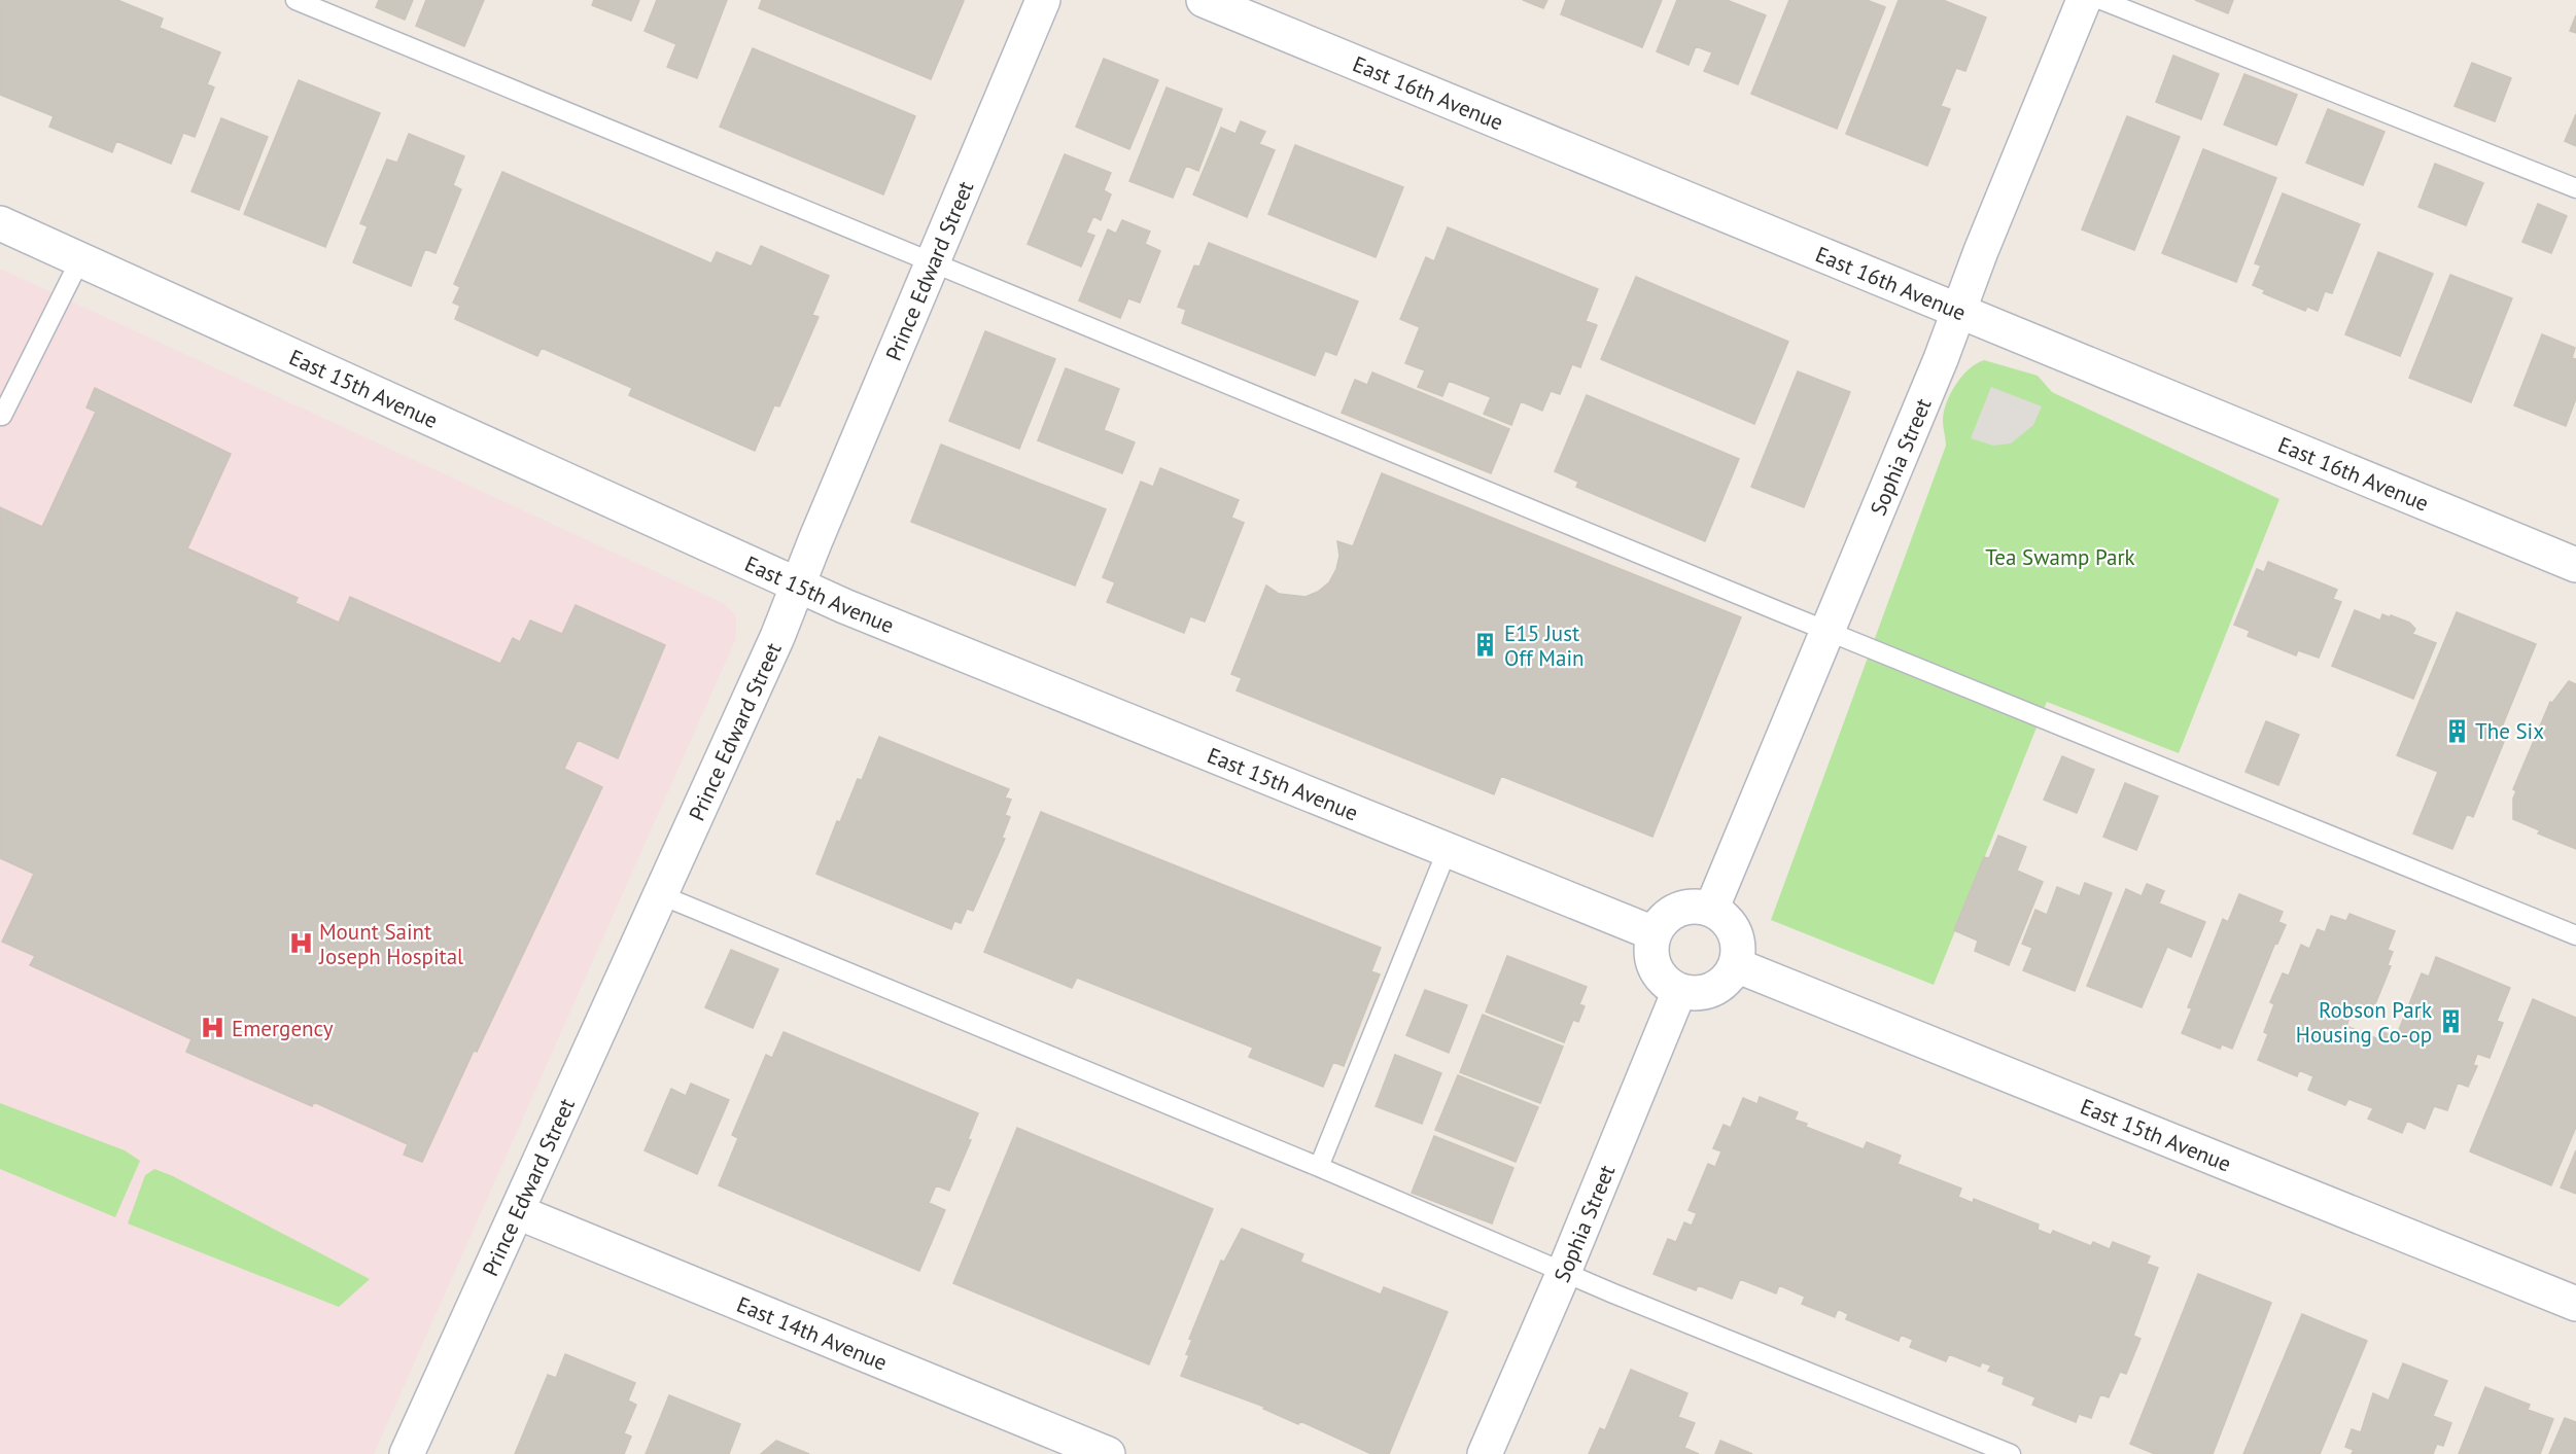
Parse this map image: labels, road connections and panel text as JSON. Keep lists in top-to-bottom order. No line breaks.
{"streets":{"street":["East 16th Avenue","Prince Edward Street","East 15th Avenue","Sophia Street","East 14th Avenue"]},"crossings":[["East 16th Avenue","Sophia Street"],["Prince Edward Street","East 15th Avenue"],["Prince Edward Street","East 14th Avenue"],["East 15th Avenue","Sophia Street"]],"parks":["Tea Swamp Park"],"places":{"building":["E15 Just Off Main","The Six","Robson Park Housing Co-op"],"hospital":["Mount Saint Joseph Hospital","Emergency"]}}
